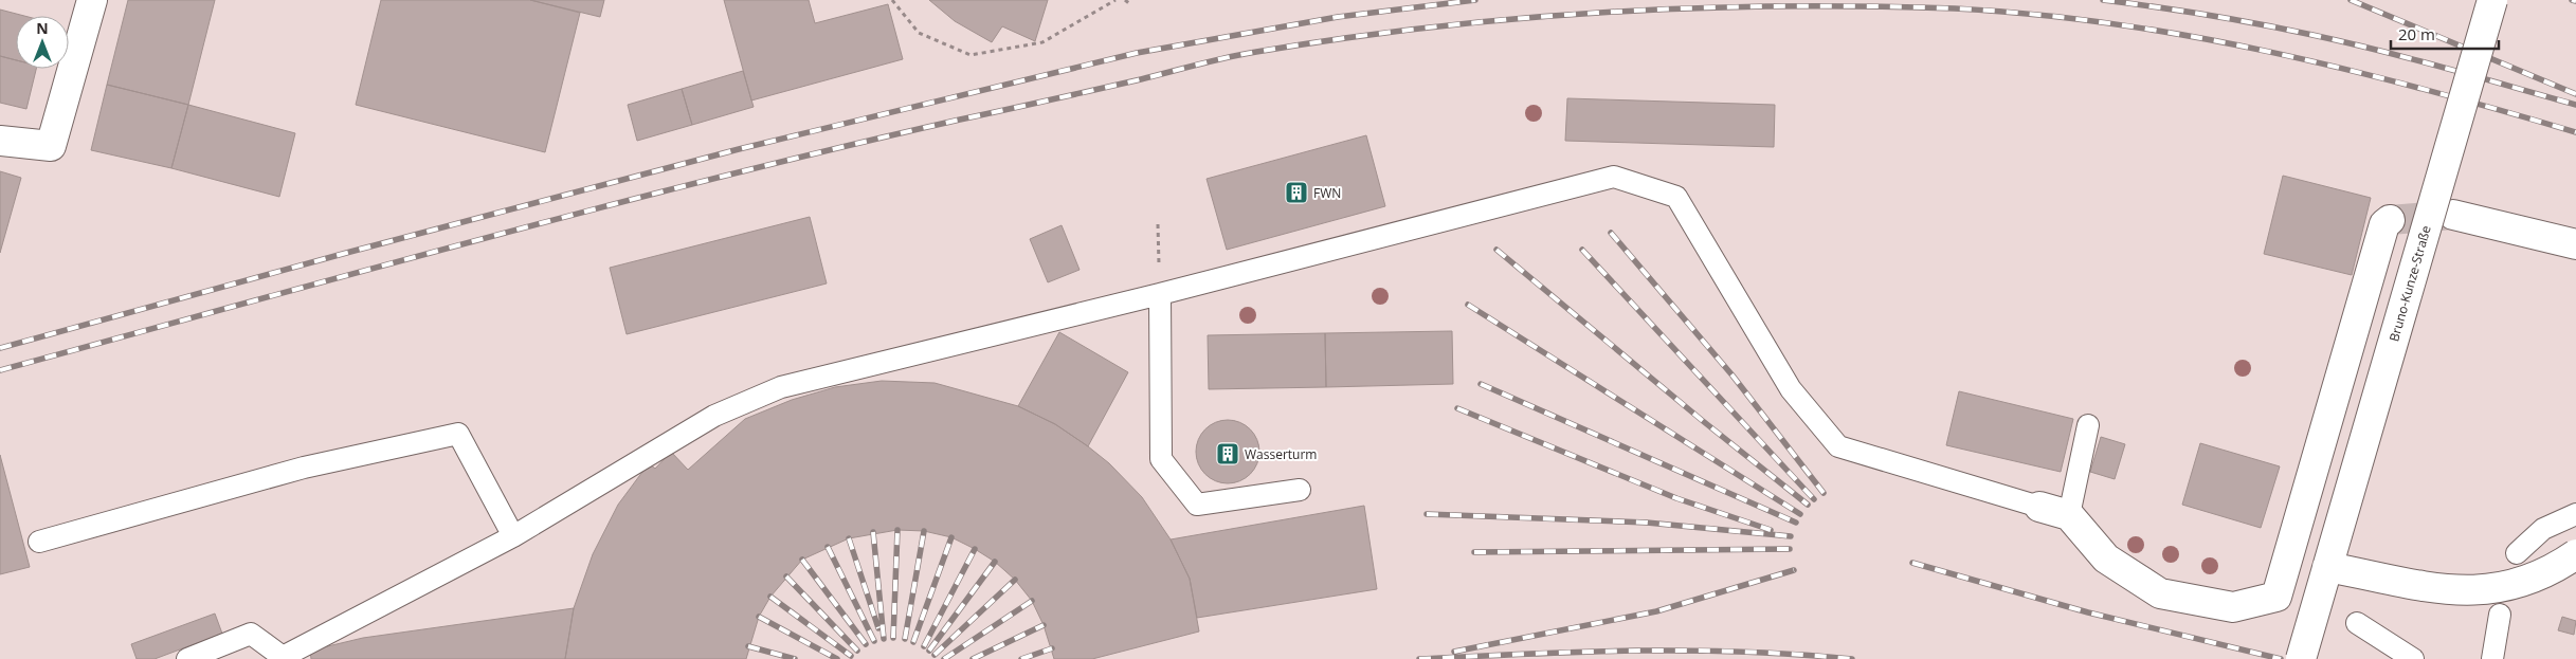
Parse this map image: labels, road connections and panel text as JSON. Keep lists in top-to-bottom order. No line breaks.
{"streets":{"street":["Bruno-Kunze-Straße"]},"places":{"building":["FWN","Wasserturm"]},"scale_bar":"20 m","north":"top"}
